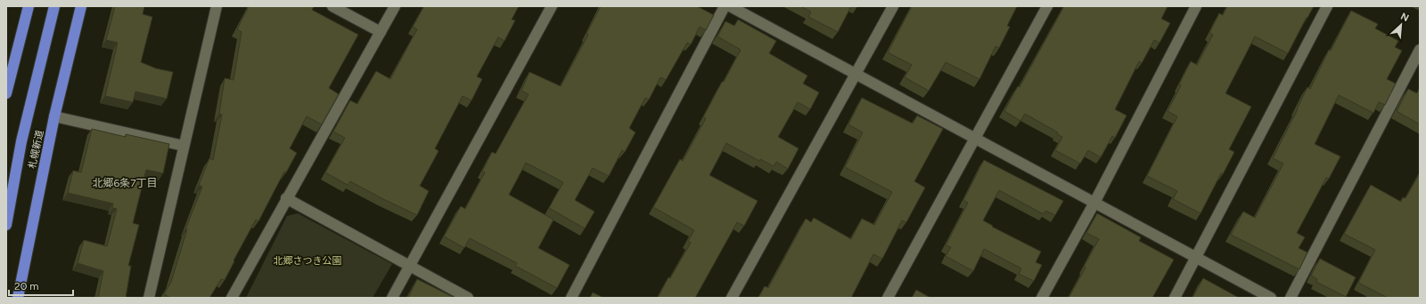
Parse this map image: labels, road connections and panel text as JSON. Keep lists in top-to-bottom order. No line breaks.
{"streets":{"highway":["札幌新道"]},"districts":["北郷6条7丁目"],"parks":["北郷さつき公園"],"scale_bar":"20 m","north":"top right"}
